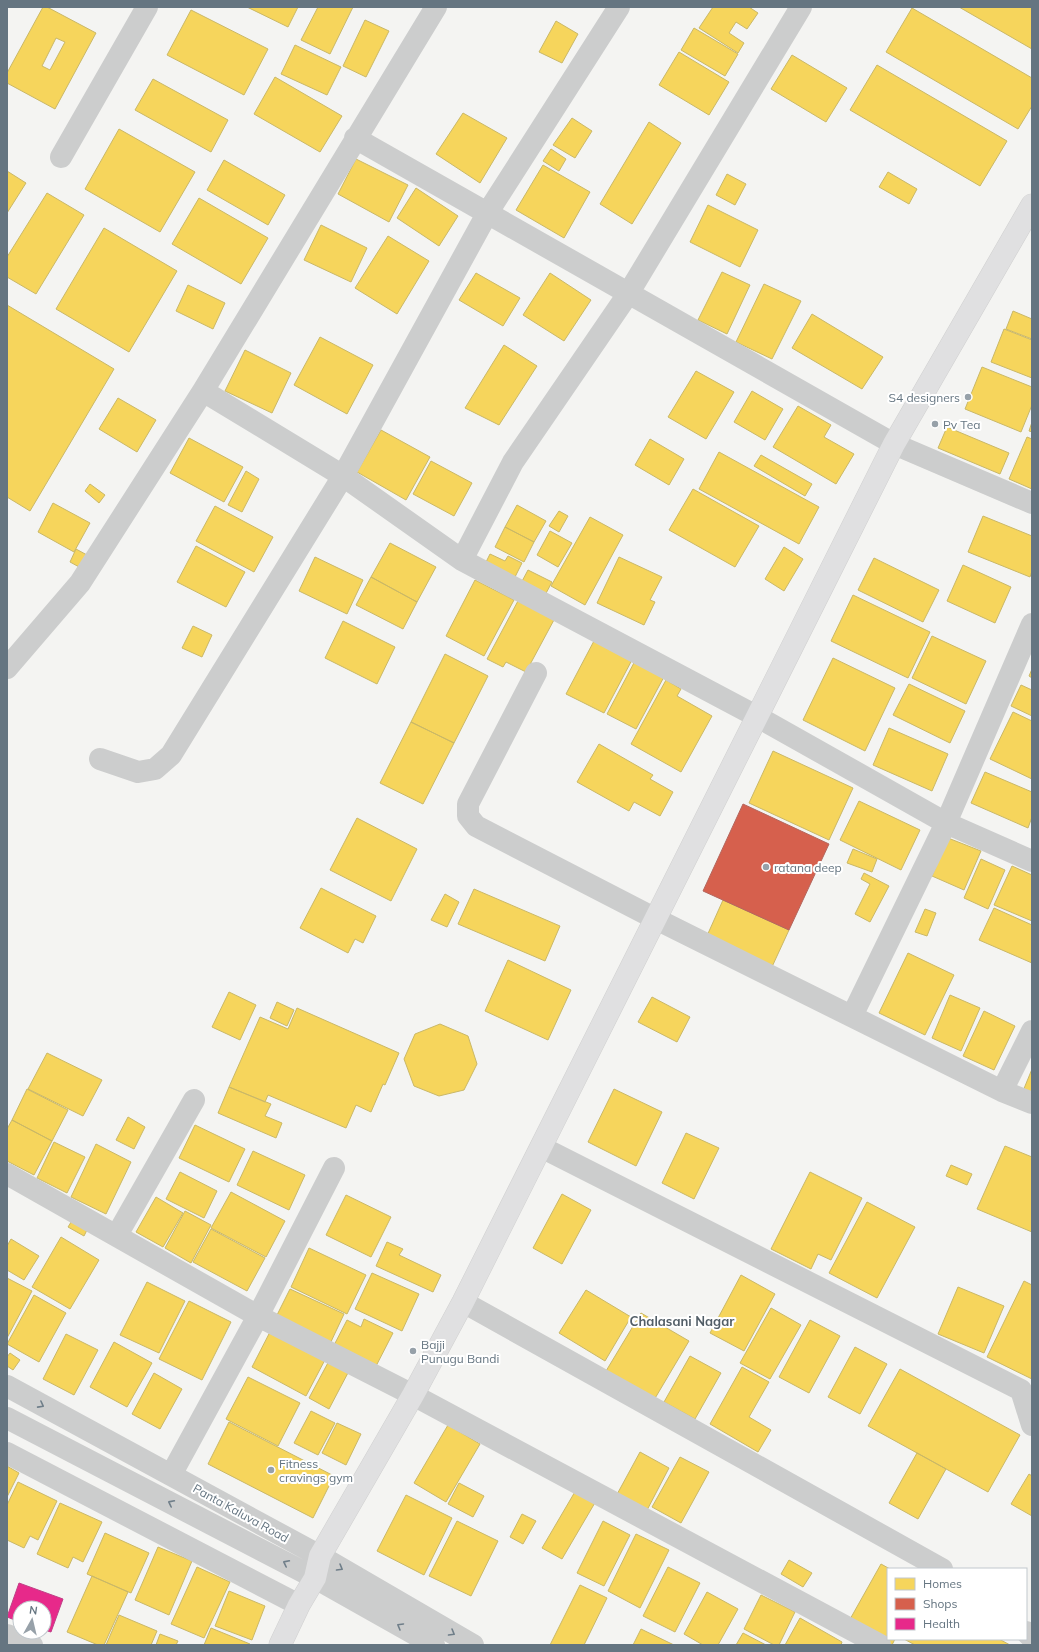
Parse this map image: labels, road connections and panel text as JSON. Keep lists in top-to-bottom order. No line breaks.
{"streets":{"street":["Panta Kaluva Road"]},"districts":["Chalasani Nagar"],"places":["S4 designers","Pv Tea","ratana deep","Bajji Punugu Bandi","Fitness cravings gym"],"legend":["Homes","Shops","Health"],"north":"top"}
